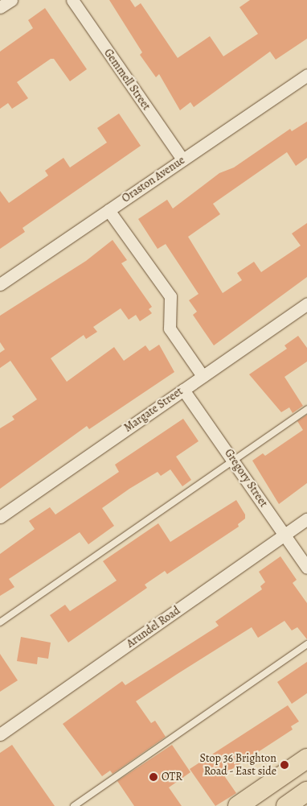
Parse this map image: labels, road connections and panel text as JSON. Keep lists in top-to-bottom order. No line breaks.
{"streets":{"street":["Gemmell Street","Oraston Avenue","Margate Street","Gregory Street","Arundel Road"]},"crossings":[["Gemmell Street","Oraston Avenue"],["Margate Street","Gregory Street"],["Gregory Street","Arundel Road"]],"places":["Stop 36 Brighton Road - East side","OTR"]}
